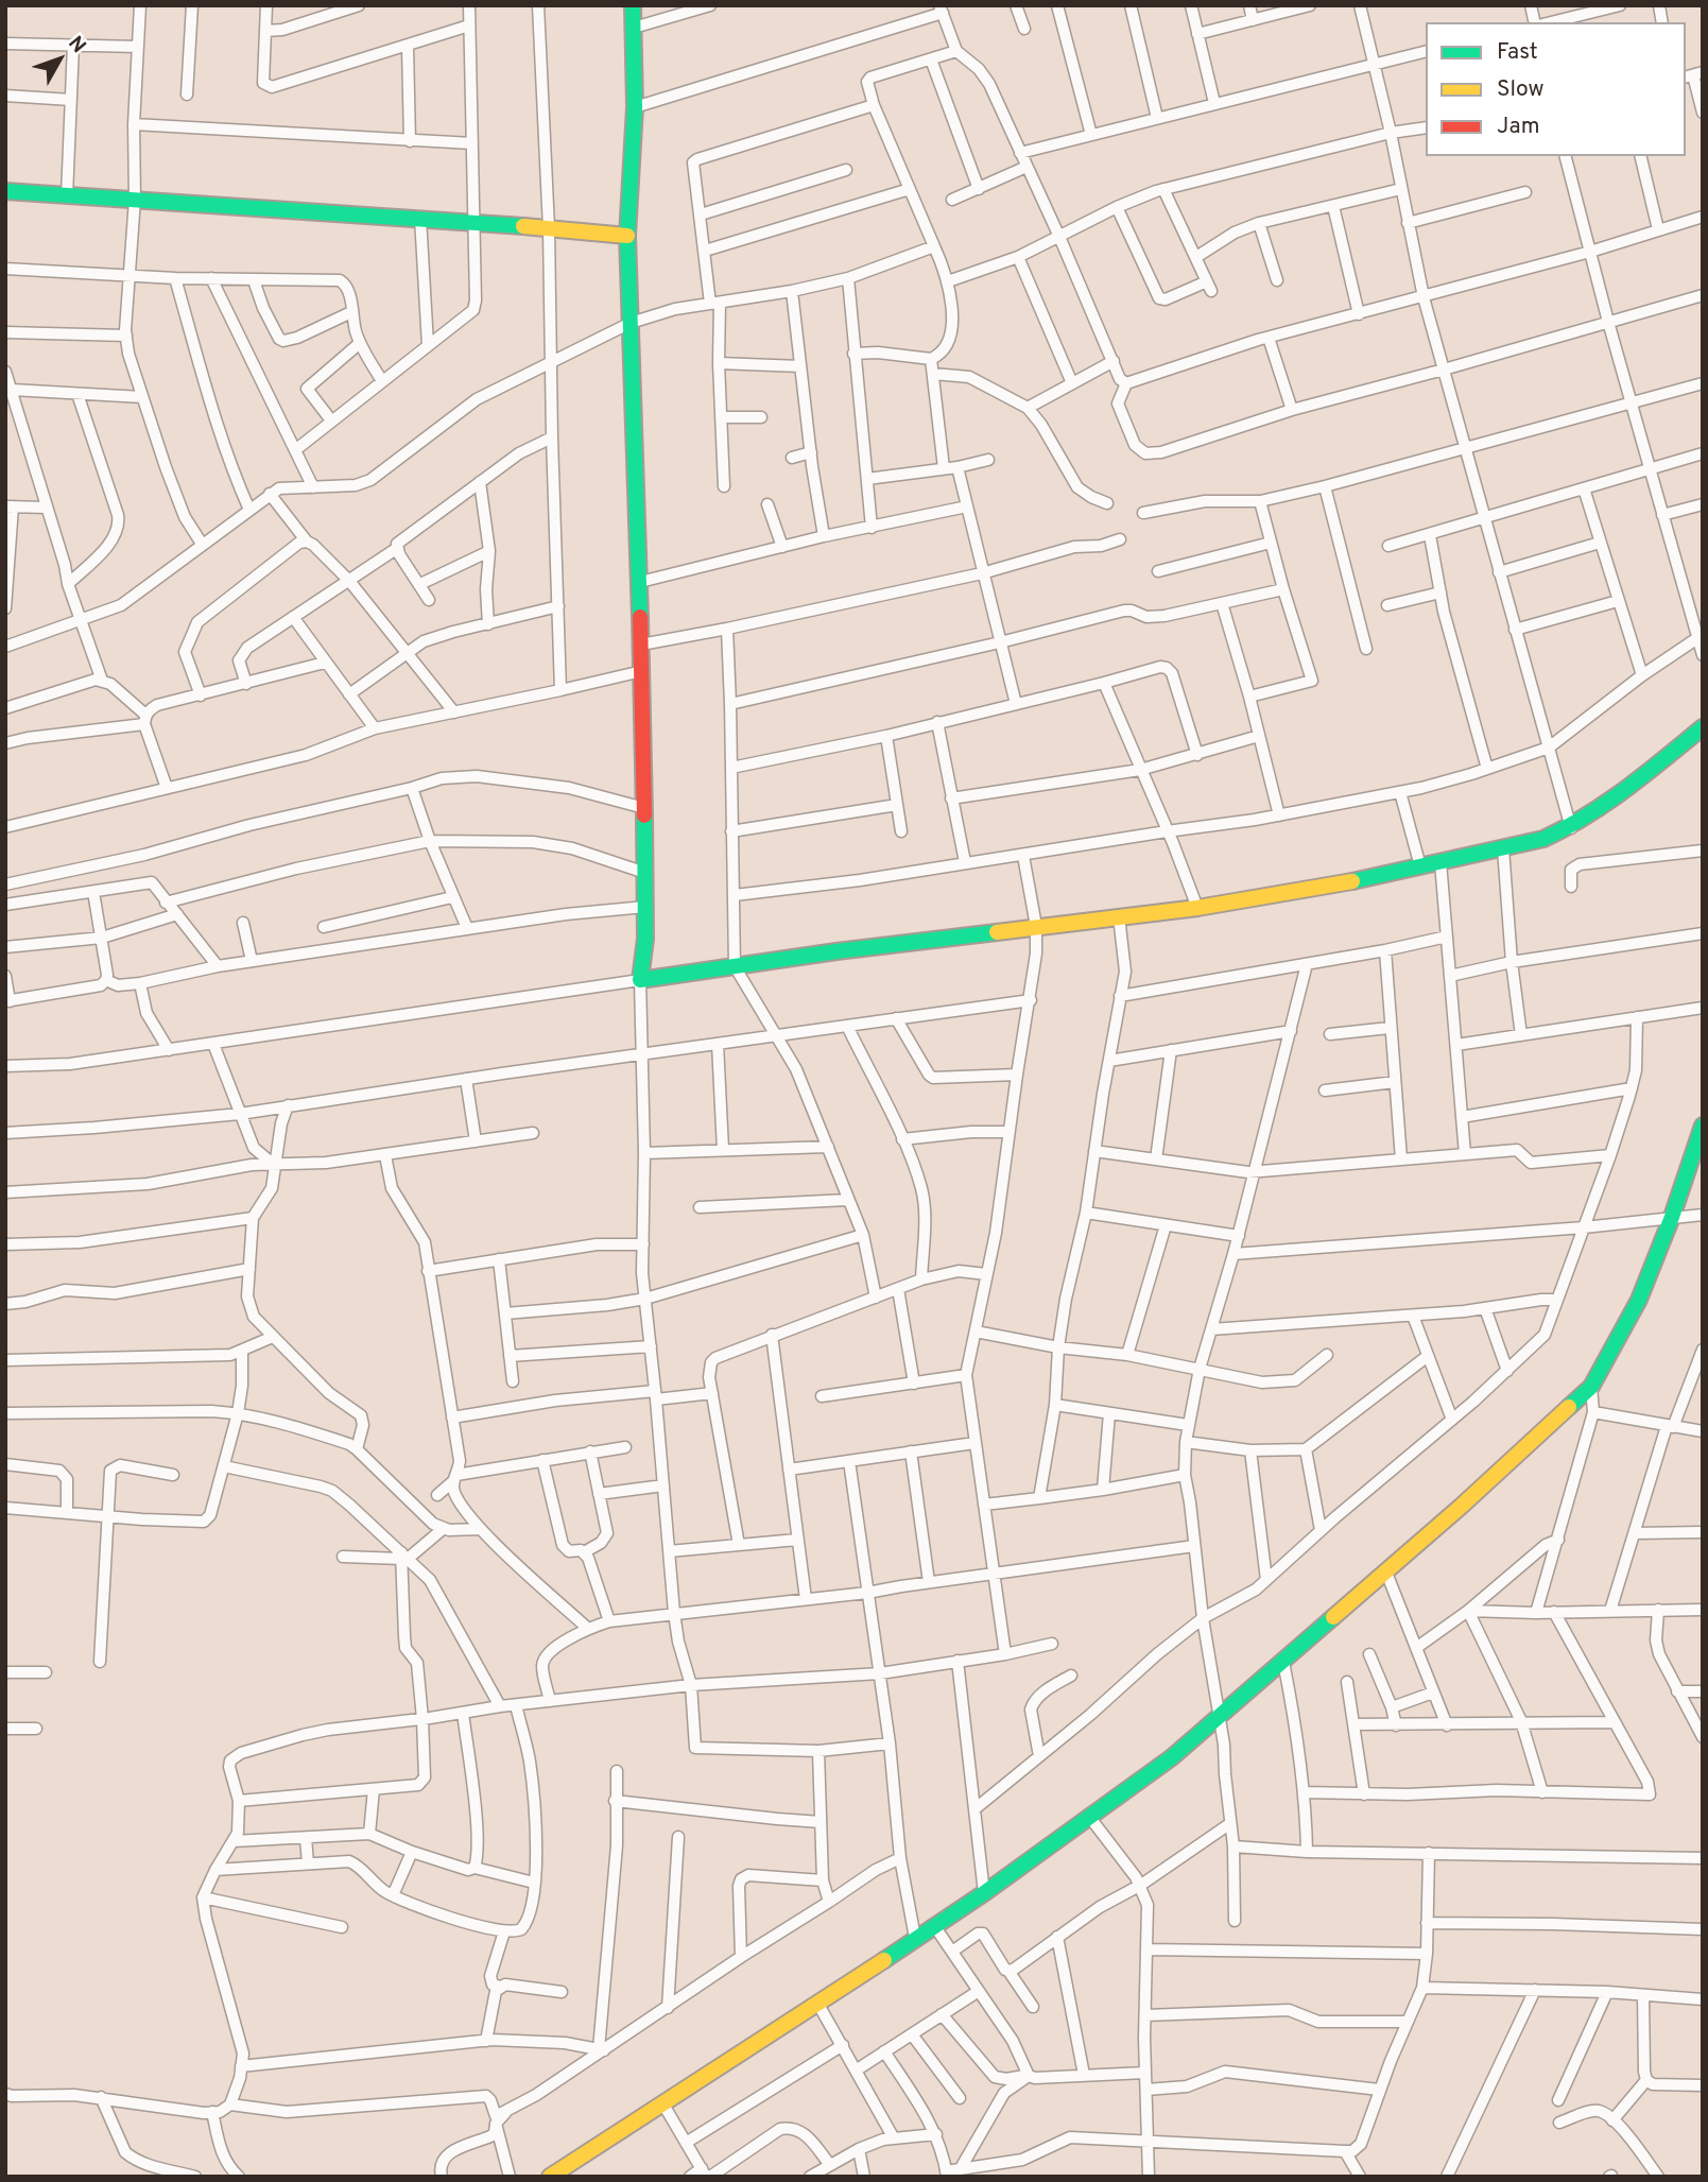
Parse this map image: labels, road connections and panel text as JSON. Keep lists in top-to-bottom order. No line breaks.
{"legend":["Fast","Slow","Jam"],"north":"top right"}
